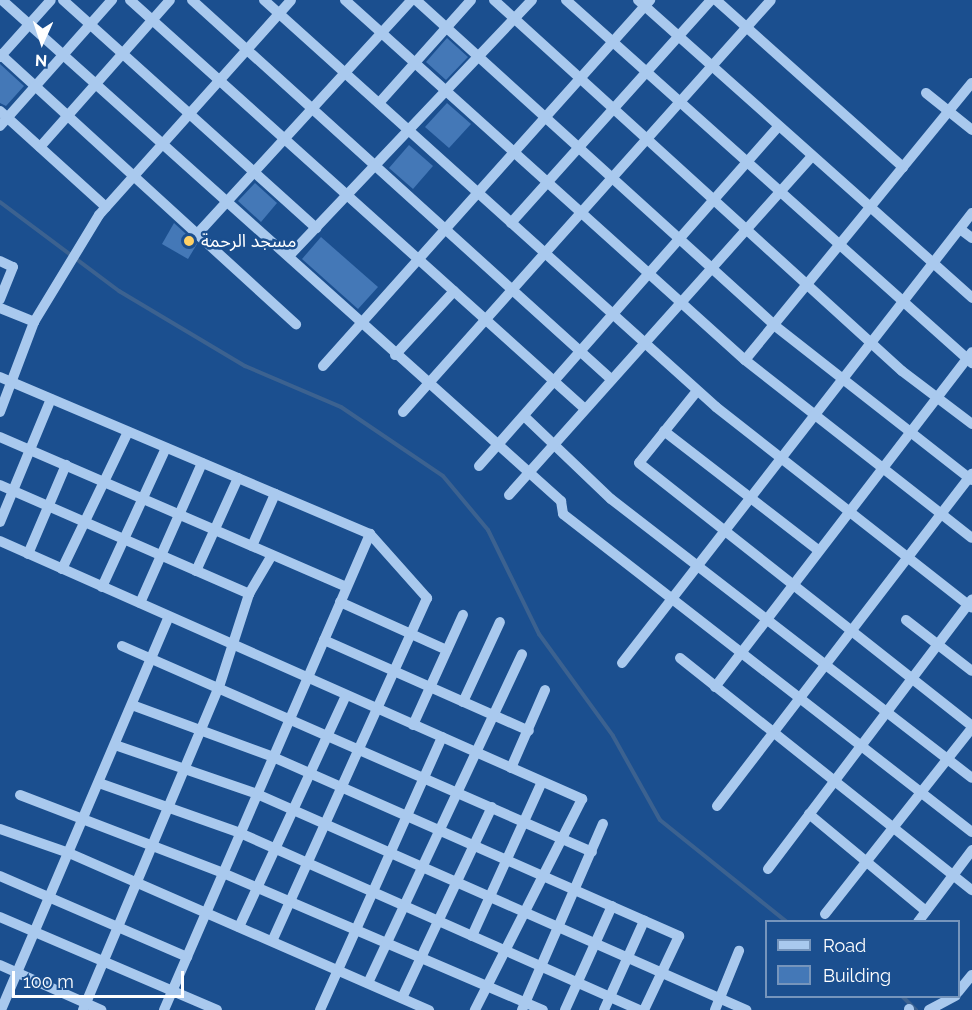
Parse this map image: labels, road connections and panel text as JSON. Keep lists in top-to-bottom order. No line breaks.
{"places":["مسجد الرحمة"],"legend":["Road","Building"],"scale_bar":"100 m","north":"bottom"}
